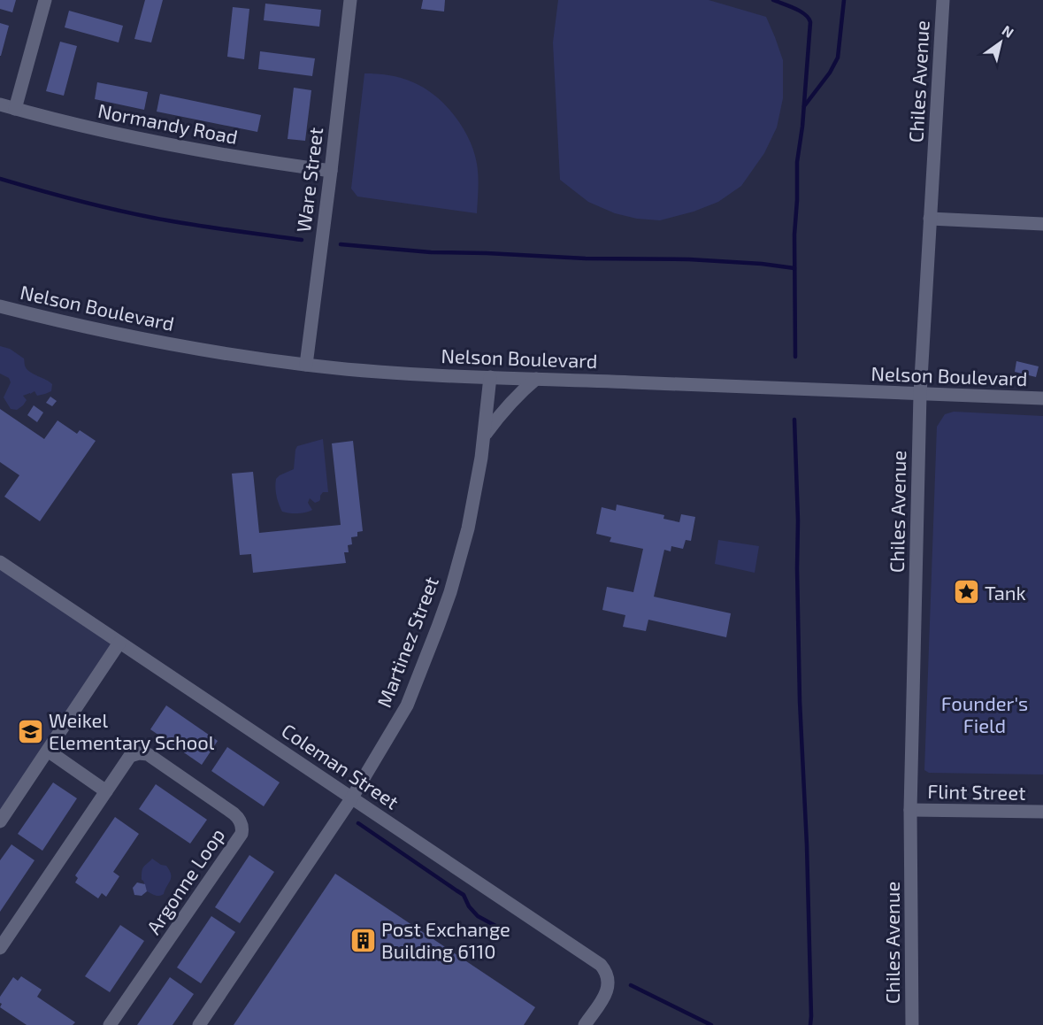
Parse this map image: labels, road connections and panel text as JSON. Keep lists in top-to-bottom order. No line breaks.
{"streets":{"street":["Chiles Avenue","Normandy Road","Ware Street","Nelson Boulevard","Martinez Street","Coleman Street","Flint Street","Argonne Loop"]},"crossings":[["Chiles Avenue","Nelson Boulevard"],["Chiles Avenue","Flint Street"],["Normandy Road","Ware Street"],["Ware Street","Nelson Boulevard"],["Nelson Boulevard","Martinez Street"],["Martinez Street","Coleman Street"]],"parks":["Founder's Field"],"places":{"place":["Tank"],"school or university":["Weikel Elementary School"],"building":["Post Exchange Building 6110"]},"north":"top right"}
